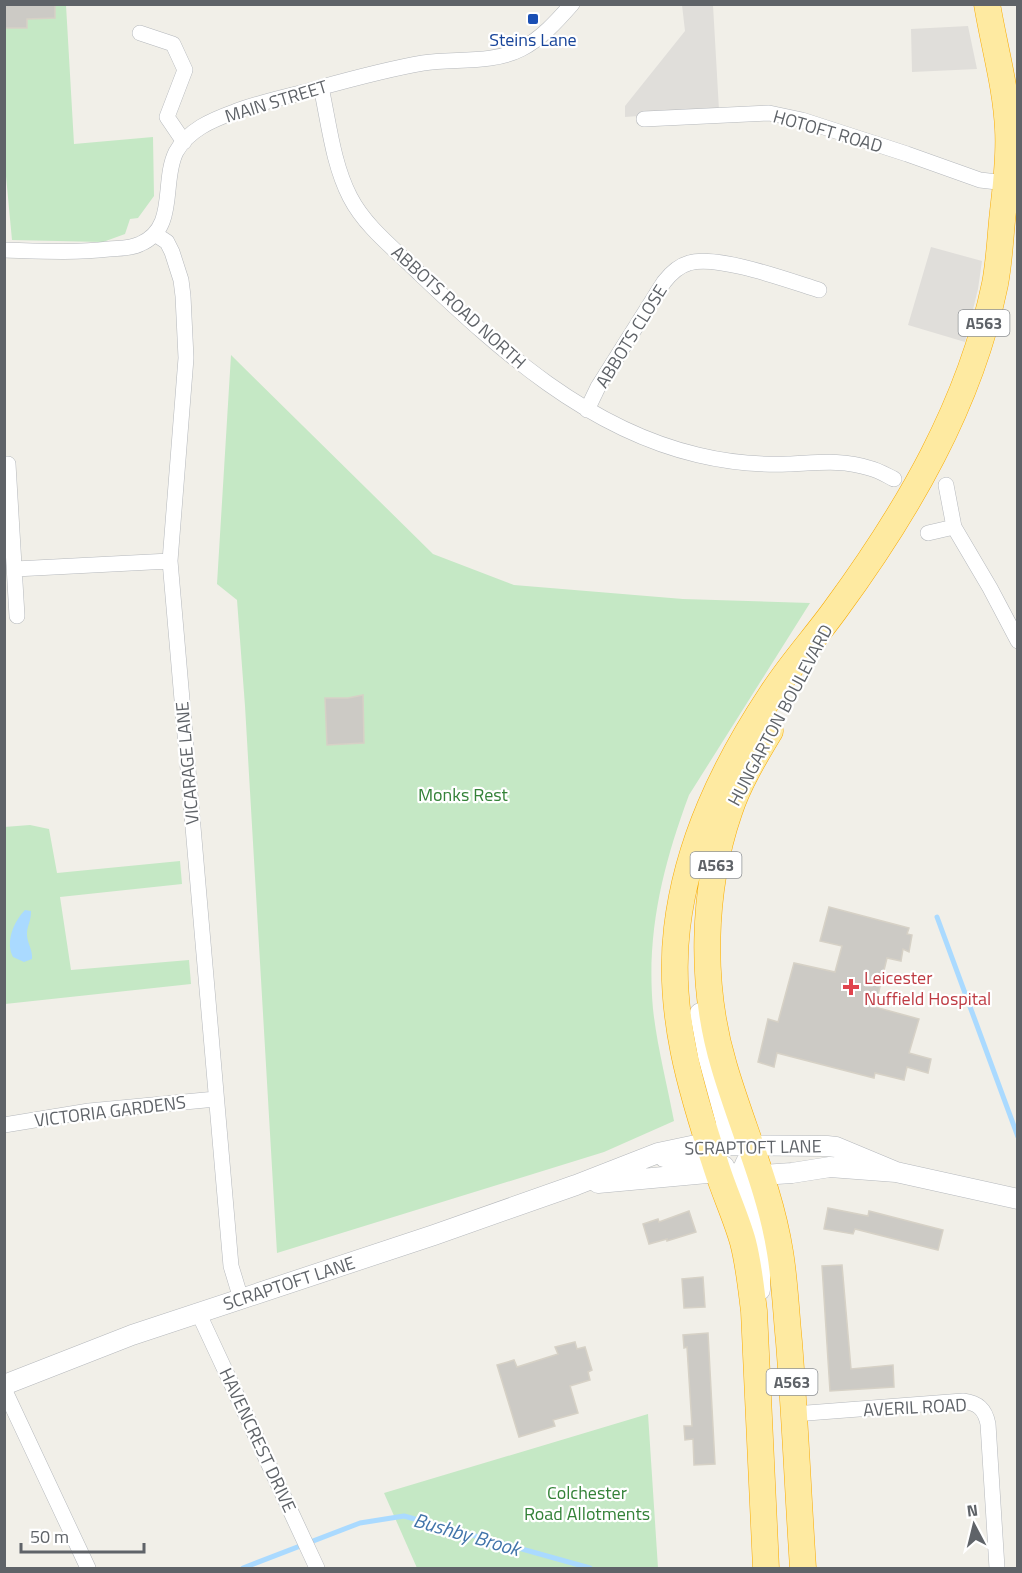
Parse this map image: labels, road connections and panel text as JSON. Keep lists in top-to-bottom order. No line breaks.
{"streets":{"highway":["A563","HUNGARTON BOULEVARD"],"street":["MAIN STREET","HOTOFT ROAD","ABBOTS ROAD NORTH","ABBOTS CLOSE","VICARAGE LANE","VICTORIA GARDENS","SCRAPTOFT LANE","AVERIL ROAD","HAVENCREST DRIVE"]},"crossings":[["MAIN STREET","ABBOTS ROAD NORTH"],["MAIN STREET","VICARAGE LANE"],["HOTOFT ROAD","HUNGARTON BOULEVARD"],["ABBOTS ROAD NORTH","ABBOTS CLOSE"],["A563","HUNGARTON BOULEVARD"],["A563","SCRAPTOFT LANE"],["A563","AVERIL ROAD"],["HUNGARTON BOULEVARD","SCRAPTOFT LANE"],["VICARAGE LANE","VICTORIA GARDENS"],["VICARAGE LANE","SCRAPTOFT LANE"],["SCRAPTOFT LANE","HAVENCREST DRIVE"]],"water":["Bushby Brook"],"parks":["Monks Rest","Colchester Road Allotments"],"places":{"transit":["Steins Lane"],"health":["Leicester Nuffield Hospital"]},"scale_bar":"50 m","north":"top"}
